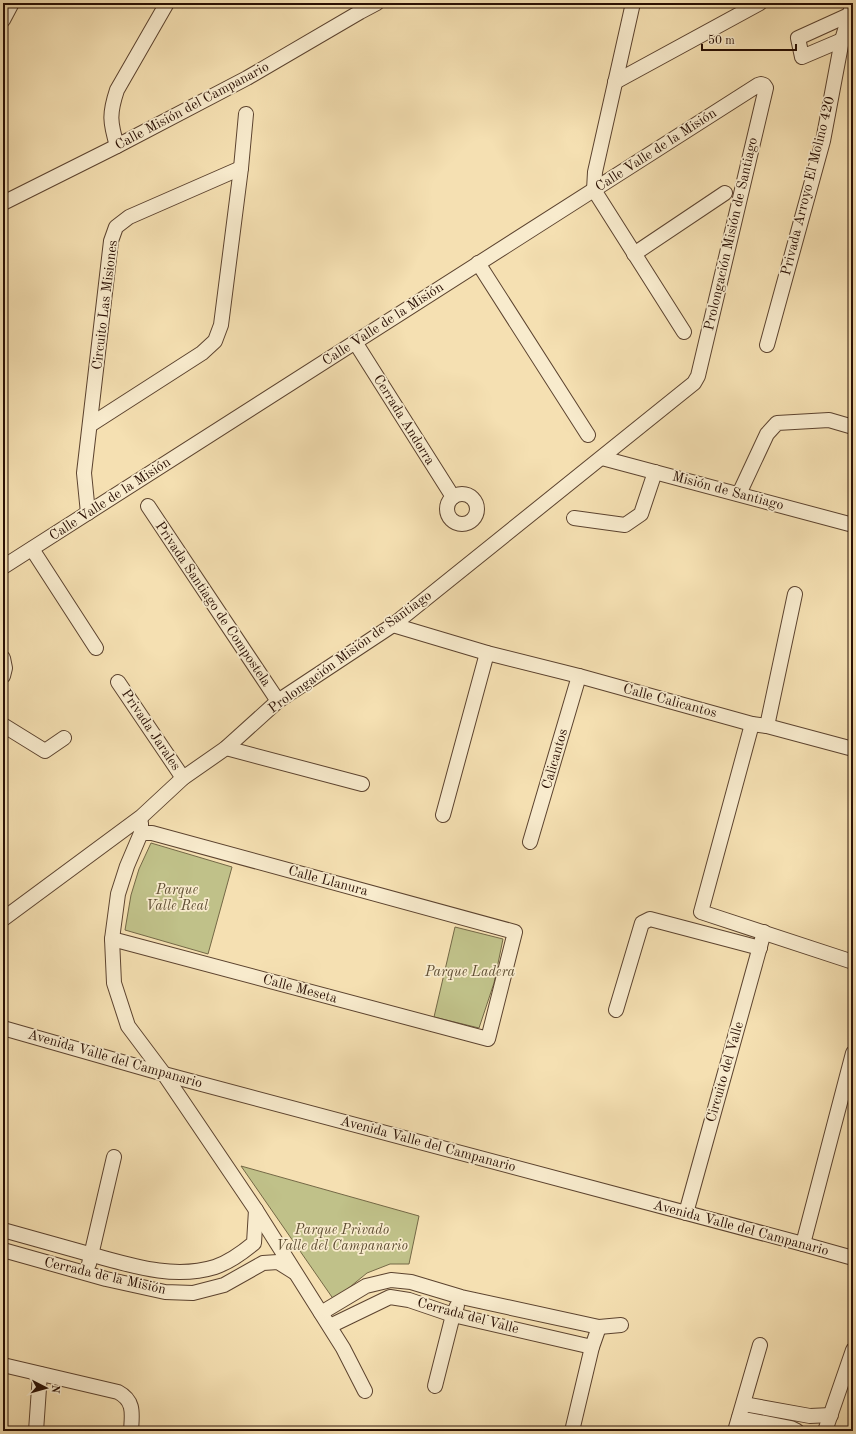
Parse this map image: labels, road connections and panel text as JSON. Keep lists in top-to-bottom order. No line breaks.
{"streets":{"street":["Calle Misión del Campanario","Calle Valle de la Misión","Privada Arroyo El Molino 420","Prolongación Misión de Santiago","Circuito Las Misiones","Cerrada Andorra","Misión de Santiago","Privada Santiago de Compostela","Calle Calicantos","Privada Jarales","Calicantos","Calle Llanura","Calle Meseta","Avenida Valle del Campanario","Circuito del Valle","Cerrada de la Misión","Cerrada del Valle"]},"crossings":[["Calle Valle de la Misión","Prolongación Misión de Santiago"],["Calle Valle de la Misión","Circuito Las Misiones"],["Calle Valle de la Misión","Cerrada Andorra"],["Prolongación Misión de Santiago","Misión de Santiago"],["Prolongación Misión de Santiago","Privada Santiago de Compostela"],["Prolongación Misión de Santiago","Calle Calicantos"],["Prolongación Misión de Santiago","Privada Jarales"],["Calle Calicantos","Calicantos"],["Calle Llanura","Calle Meseta"],["Avenida Valle del Campanario","Circuito del Valle"]],"parks":["Parque Valle Real","Parque Ladera","Parque Privado Valle del Campanario"],"scale_bar":"50 m","north":"right"}
